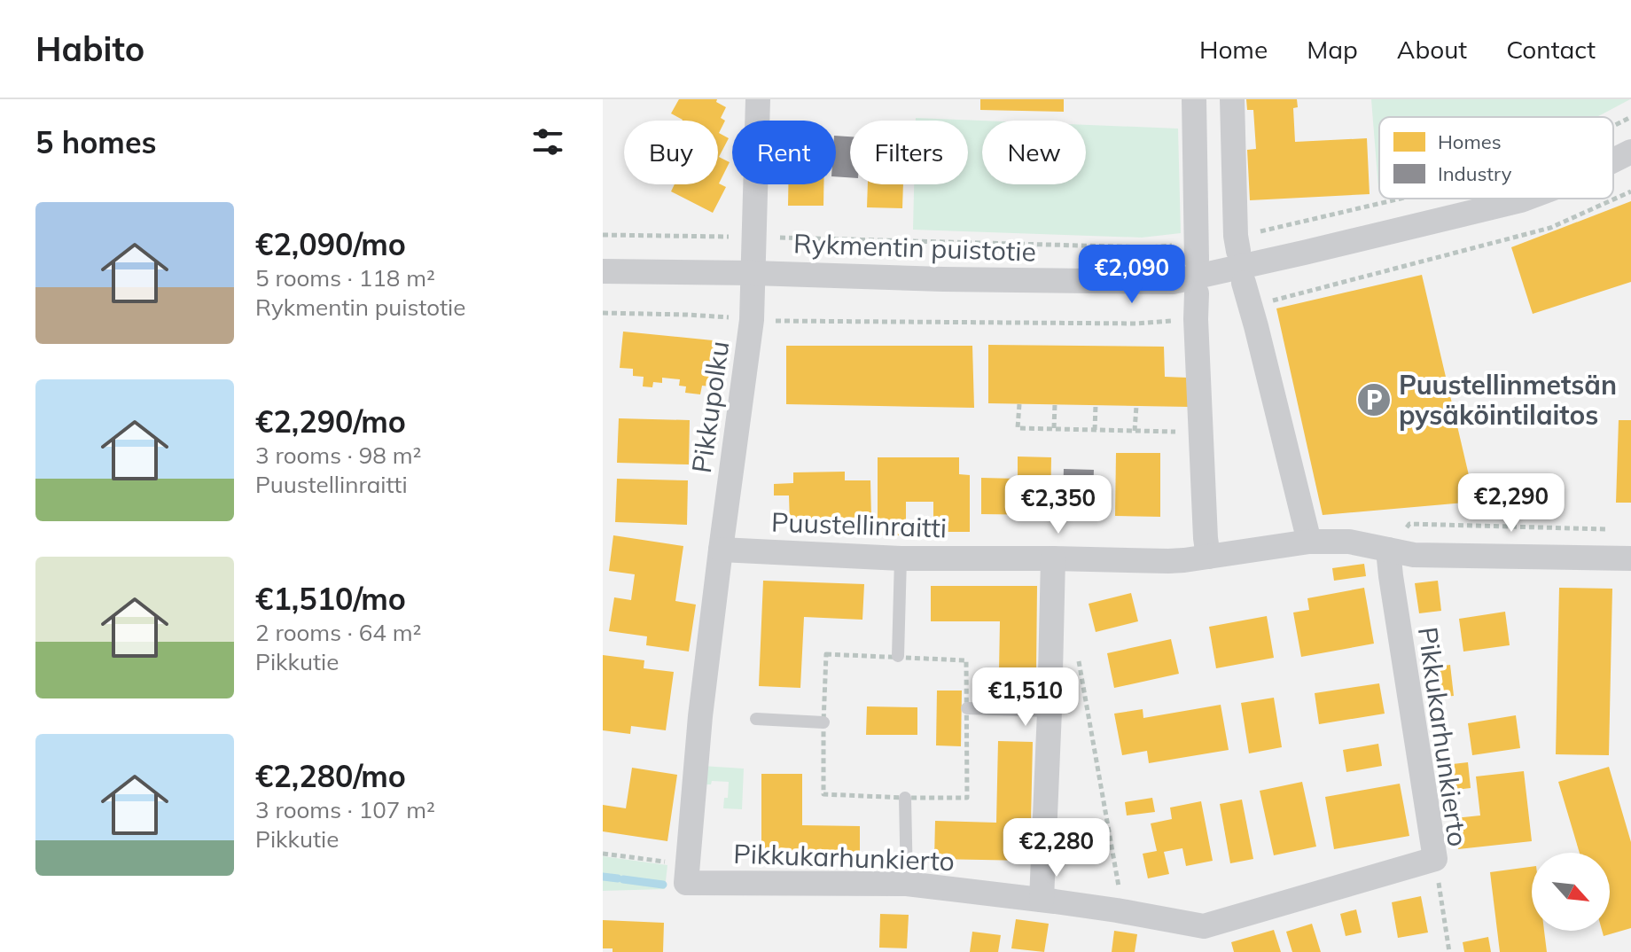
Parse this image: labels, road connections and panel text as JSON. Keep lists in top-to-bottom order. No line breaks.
{"streets":{"street":["Rykmentin puistotie","Pikkupolku","Puustellinraitti","Pikkukarhunkierto"]},"crossings":[["Rykmentin puistotie","Pikkupolku"],["Pikkupolku","Puustellinraitti"],["Pikkupolku","Pikkukarhunkierto"],["Puustellinraitti","Pikkukarhunkierto"]],"places":{"parking":["Puustellinmetsän pysäköintilaitos"]},"legend":["Homes","Industry"],"north":"bottom right","page":{"header":"Habito","nav":["Home","Map","About","Contact"],"heading":"5 homes","chip":["Buy","Rent","Filters","New"],"list":[{"name":"€2,090/mo","note":"5 rooms · 118 m² · Rykmentin puistotie"},{"name":"€2,290/mo","note":"3 rooms · 98 m² · Puustellinraitti"},{"name":"€1,510/mo","note":"2 rooms · 64 m² · Pikkutie"},{"name":"€2,280/mo","note":"3 rooms · 107 m² · Pikkutie"}],"price":["€2,090","€2,290","€2,350","€1,510","€2,280"]}}
